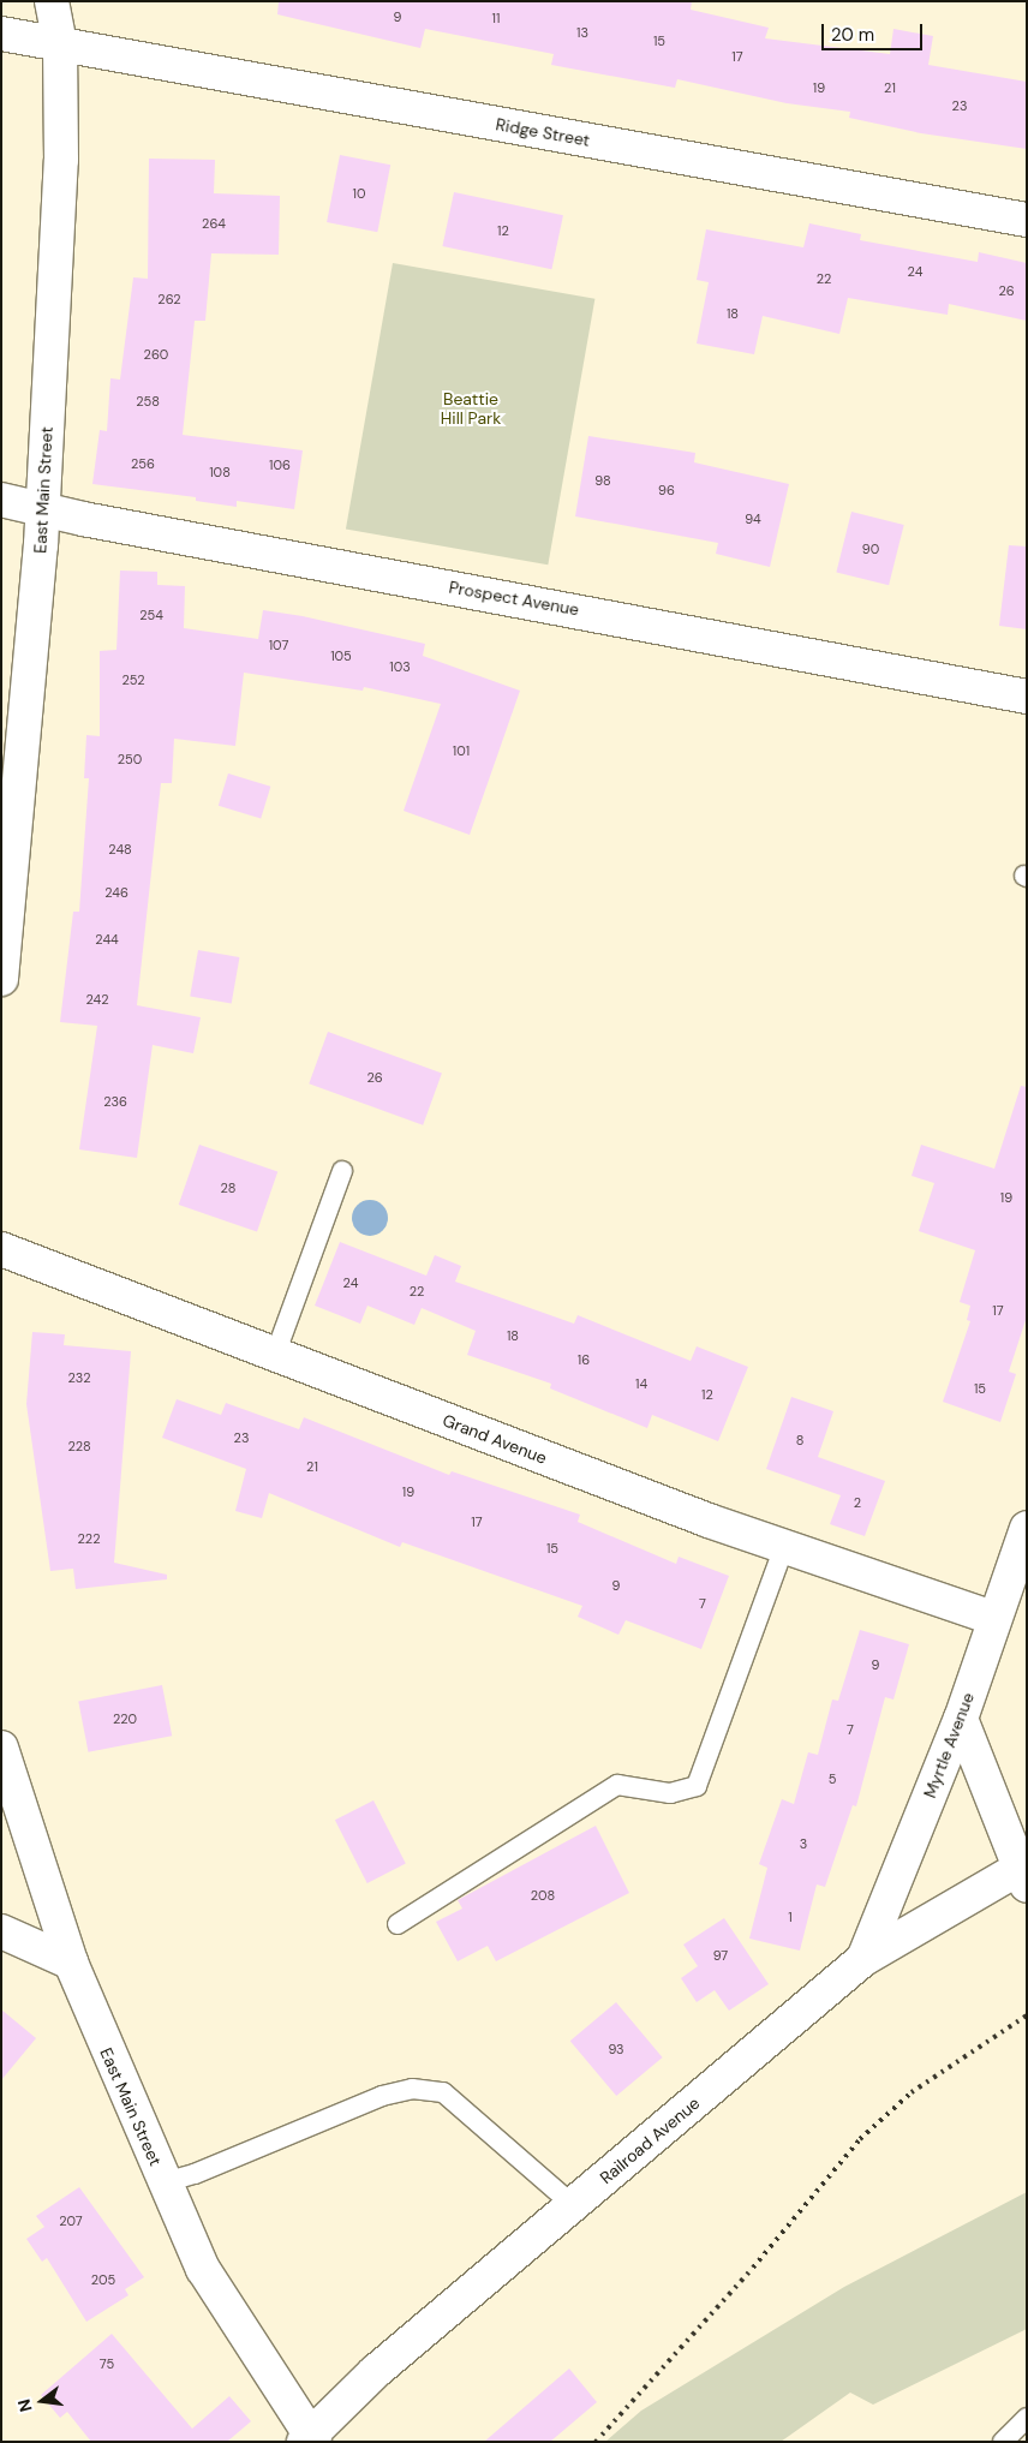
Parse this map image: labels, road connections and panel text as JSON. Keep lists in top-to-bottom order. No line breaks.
{"streets":{"street":["Ridge Street","East Main Street","Prospect Avenue","Grand Avenue","Myrtle Avenue","Railroad Avenue"]},"crossings":[["Ridge Street","East Main Street"],["East Main Street","Prospect Avenue"],["East Main Street","Railroad Avenue"],["Grand Avenue","Myrtle Avenue"],["Myrtle Avenue","Railroad Avenue"]],"parks":["Beattie Hill Park"],"house_numbers":["9","11","13","15","17","19","21","23","10","264","12","24","22","26","262","18","260","258","256","106","108","98","96","94","90","254","107","105","103","252","101","250","248","246","244","242","26","236","28","19","24","22","17","18","16","232","14","15","12","23","8","228","21","19","2","17","222","15","9","7","9","220","7","5","3","208","1","97","93","207","205","75"],"scale_bar":"20 m","north":"left"}
